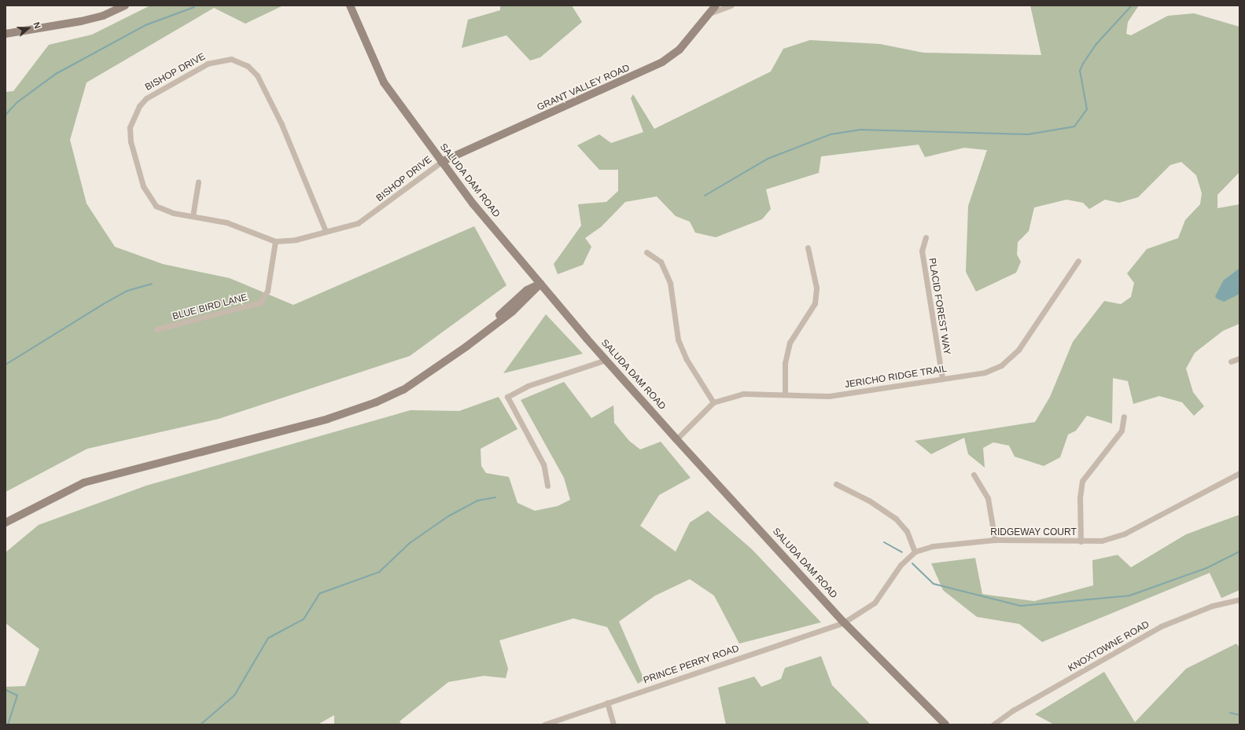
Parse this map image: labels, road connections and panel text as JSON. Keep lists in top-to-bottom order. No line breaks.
{"streets":{"street":["BISHOP DRIVE","GRANT VALLEY ROAD","SALUDA DAM ROAD","PLACID FOREST WAY","BLUE BIRD LANE","JERICHO RIDGE TRAIL","RIDGEWAY COURT","KNOXTOWNE ROAD","PRINCE PERRY ROAD"]},"crossings":[["BISHOP DRIVE","GRANT VALLEY ROAD"],["BISHOP DRIVE","SALUDA DAM ROAD"],["BISHOP DRIVE","BLUE BIRD LANE"],["GRANT VALLEY ROAD","SALUDA DAM ROAD"],["SALUDA DAM ROAD","JERICHO RIDGE TRAIL"],["SALUDA DAM ROAD","RIDGEWAY COURT"],["SALUDA DAM ROAD","PRINCE PERRY ROAD"],["PLACID FOREST WAY","JERICHO RIDGE TRAIL"],["RIDGEWAY COURT","PRINCE PERRY ROAD"]],"north":"right"}
